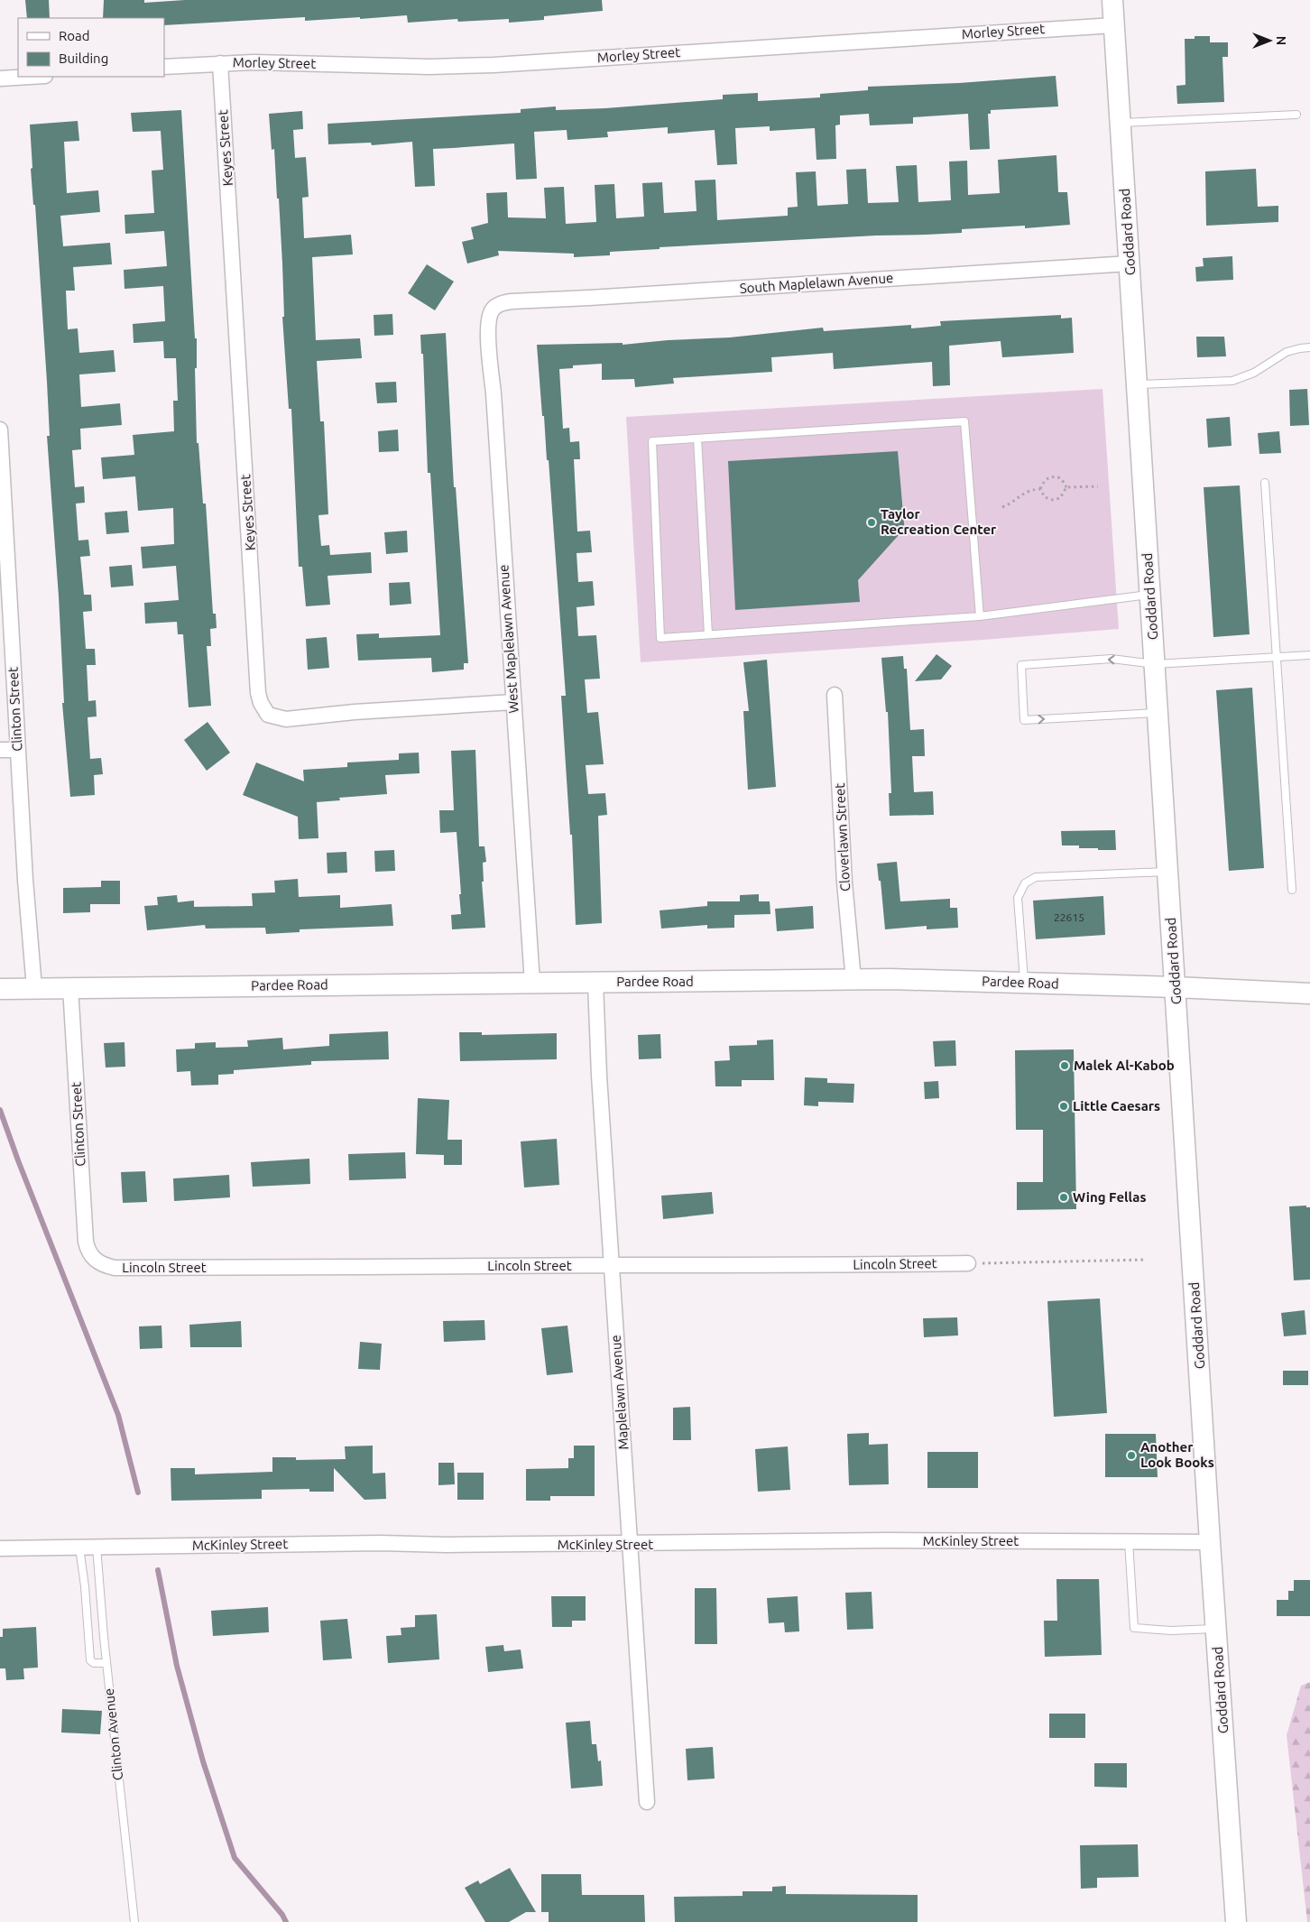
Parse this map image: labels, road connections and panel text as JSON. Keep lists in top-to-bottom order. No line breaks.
{"streets":{"main road":["Goddard Road","Pardee Road"],"street":["Morley Street","Keyes Street","South Maplelawn Avenue","West Maplelawn Avenue","Clinton Street","Cloverlawn Street","Lincoln Street","Maplelawn Avenue","McKinley Street"],"lane":["Clinton Avenue"]},"crossings":[["Morley Street","Keyes Street"],["Morley Street","Goddard Road"],["Keyes Street","West Maplelawn Avenue"],["Goddard Road","South Maplelawn Avenue"],["Goddard Road","Pardee Road"],["Goddard Road","McKinley Street"],["South Maplelawn Avenue","West Maplelawn Avenue"],["West Maplelawn Avenue","Pardee Road"],["Clinton Street","Pardee Road"],["Clinton Street","Lincoln Street"],["Cloverlawn Street","Pardee Road"],["Pardee Road","Maplelawn Avenue"],["Lincoln Street","Maplelawn Avenue"],["Maplelawn Avenue","McKinley Street"],["McKinley Street","Clinton Avenue"]],"places":["Taylor Recreation Center","Malek Al-Kabob","Little Caesars","Wing Fellas","Another Look Books"],"house_numbers":["22615"],"legend":["Road","Building"],"north":"right"}
